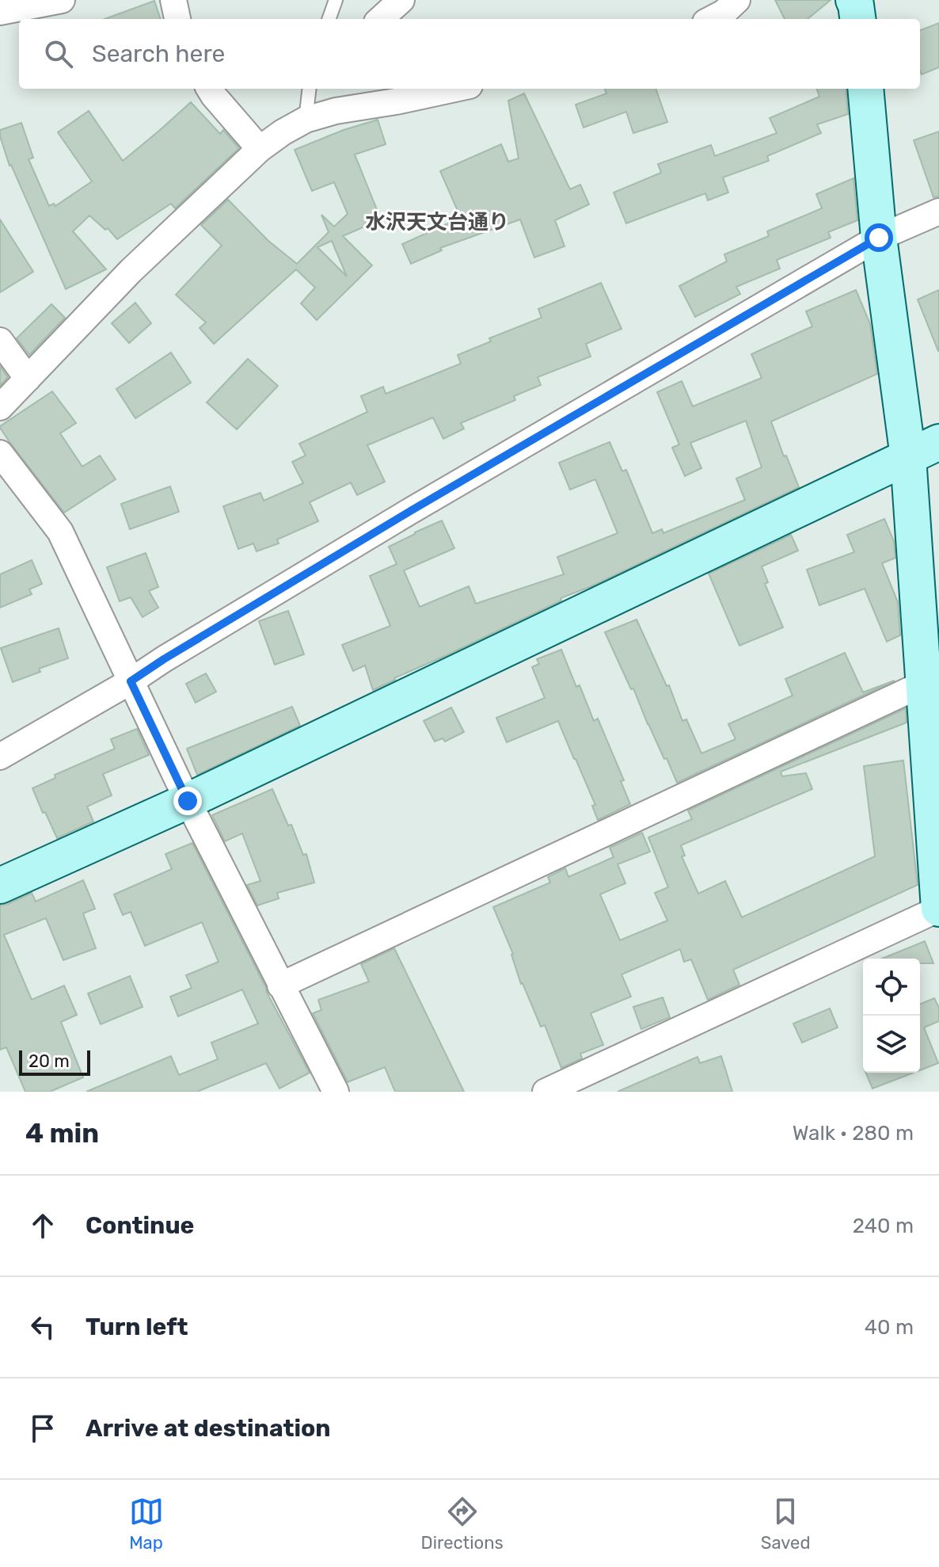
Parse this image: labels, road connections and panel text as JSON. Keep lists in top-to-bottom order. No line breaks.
{"districts":["水沢天文台通り"],"scale_bar":"20 m","page":{"search":"Search here","scale":"20 m","heading":["4 min","Walk · 280 m"],"list":[["Continue","240 m"],["Turn left","40 m"],"Arrive at destination"],"nav":["Map","Directions","Saved"]}}
